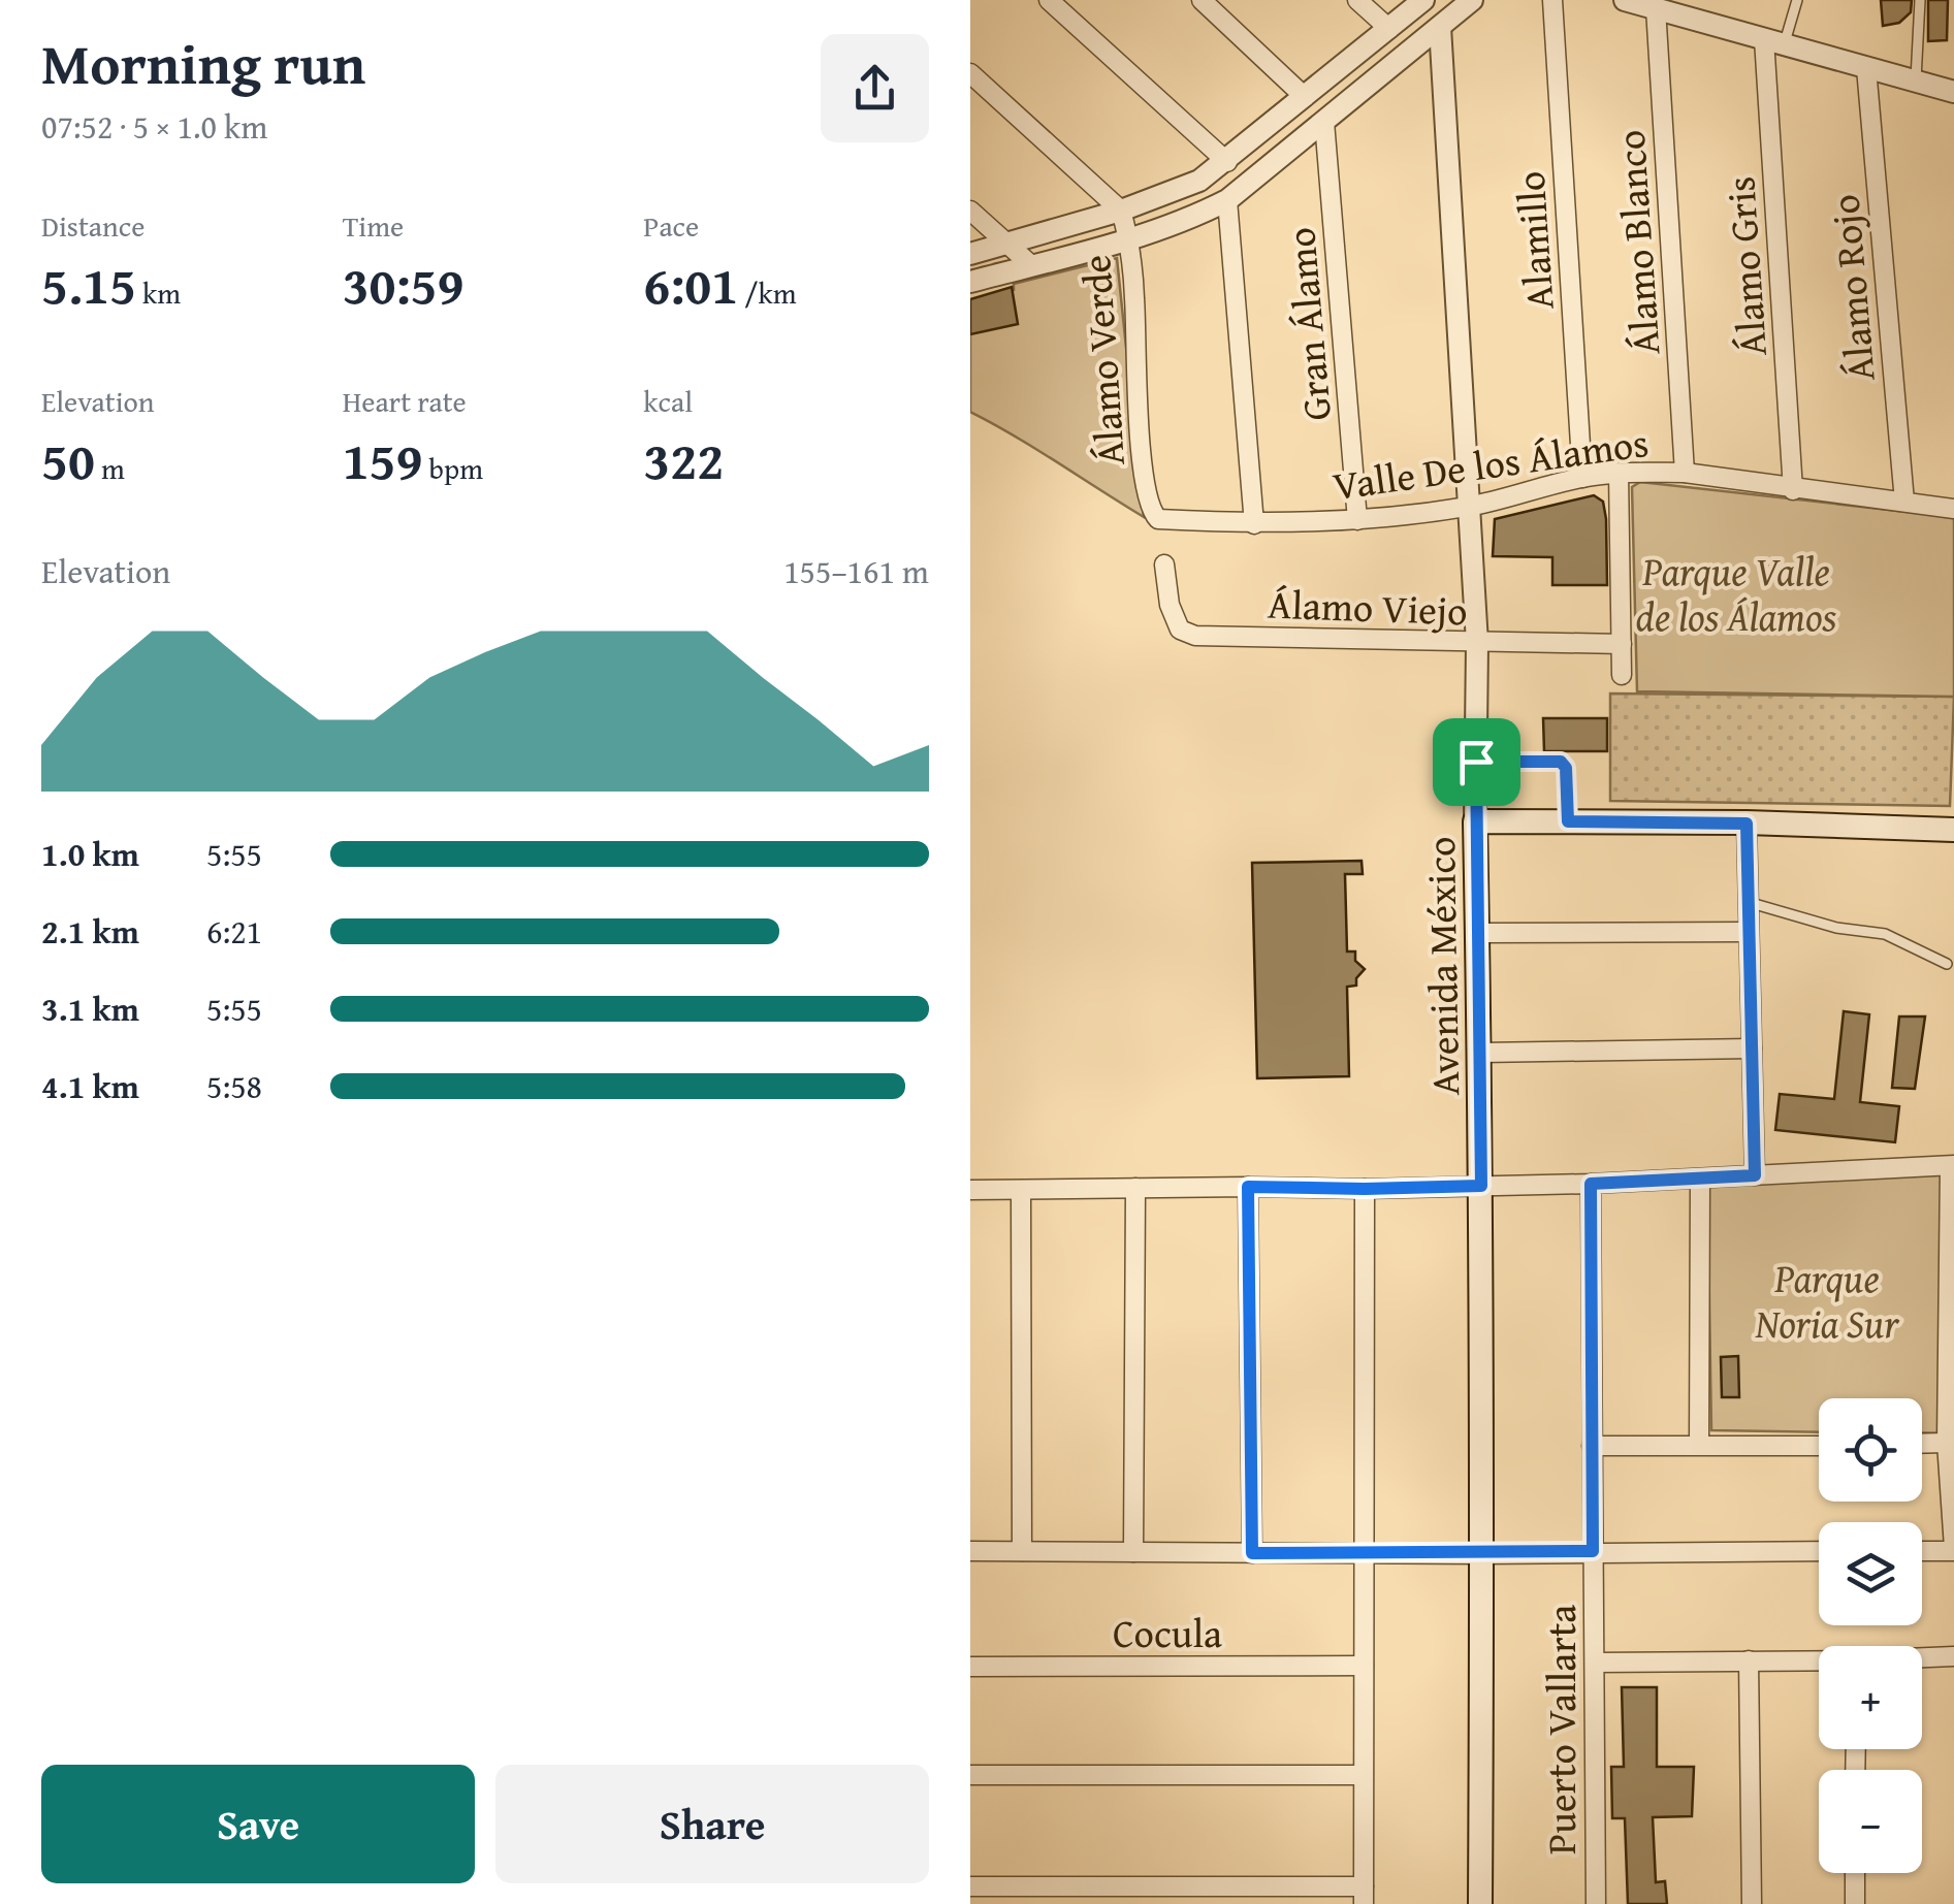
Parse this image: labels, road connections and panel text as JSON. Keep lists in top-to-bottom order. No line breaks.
{"streets":{"main road":["Avenida México"],"street":["Alamillo","Álamo Blanco","Álamo Gris","Álamo Rojo","Gran Álamo","Álamo Verde","Valle De los Álamos","Álamo Viejo","Cocula","Puerto Vallarta"]},"crossings":[["Alamillo","Valle De los Álamos"],["Álamo Blanco","Valle De los Álamos"],["Álamo Gris","Valle De los Álamos"],["Álamo Rojo","Valle De los Álamos"],["Gran Álamo","Valle De los Álamos"],["Álamo Verde","Valle De los Álamos"],["Valle De los Álamos","Avenida México"],["Álamo Viejo","Avenida México"]],"parks":["Parque Valle de los Álamos","Parque Noria Sur"],"page":{"heading":["Morning run","07:52 · 5 × 1.0 km"],"stats":[["Distance","5.15 km"],["Time","30:59"],["Pace","6:01 /km"],["Elevation","50 m"],["Heart rate","159 bpm"],["kcal","322"]],"chart":["Elevation","155–161 m"],"list":[{"name":"1.0 km","note":"5:55"},{"name":"2.1 km","note":"6:21"},{"name":"3.1 km","note":"5:55"},{"name":"4.1 km","note":"5:58"}],"map_buttons":["+","−"],"buttons":["Save","Share"]}}
